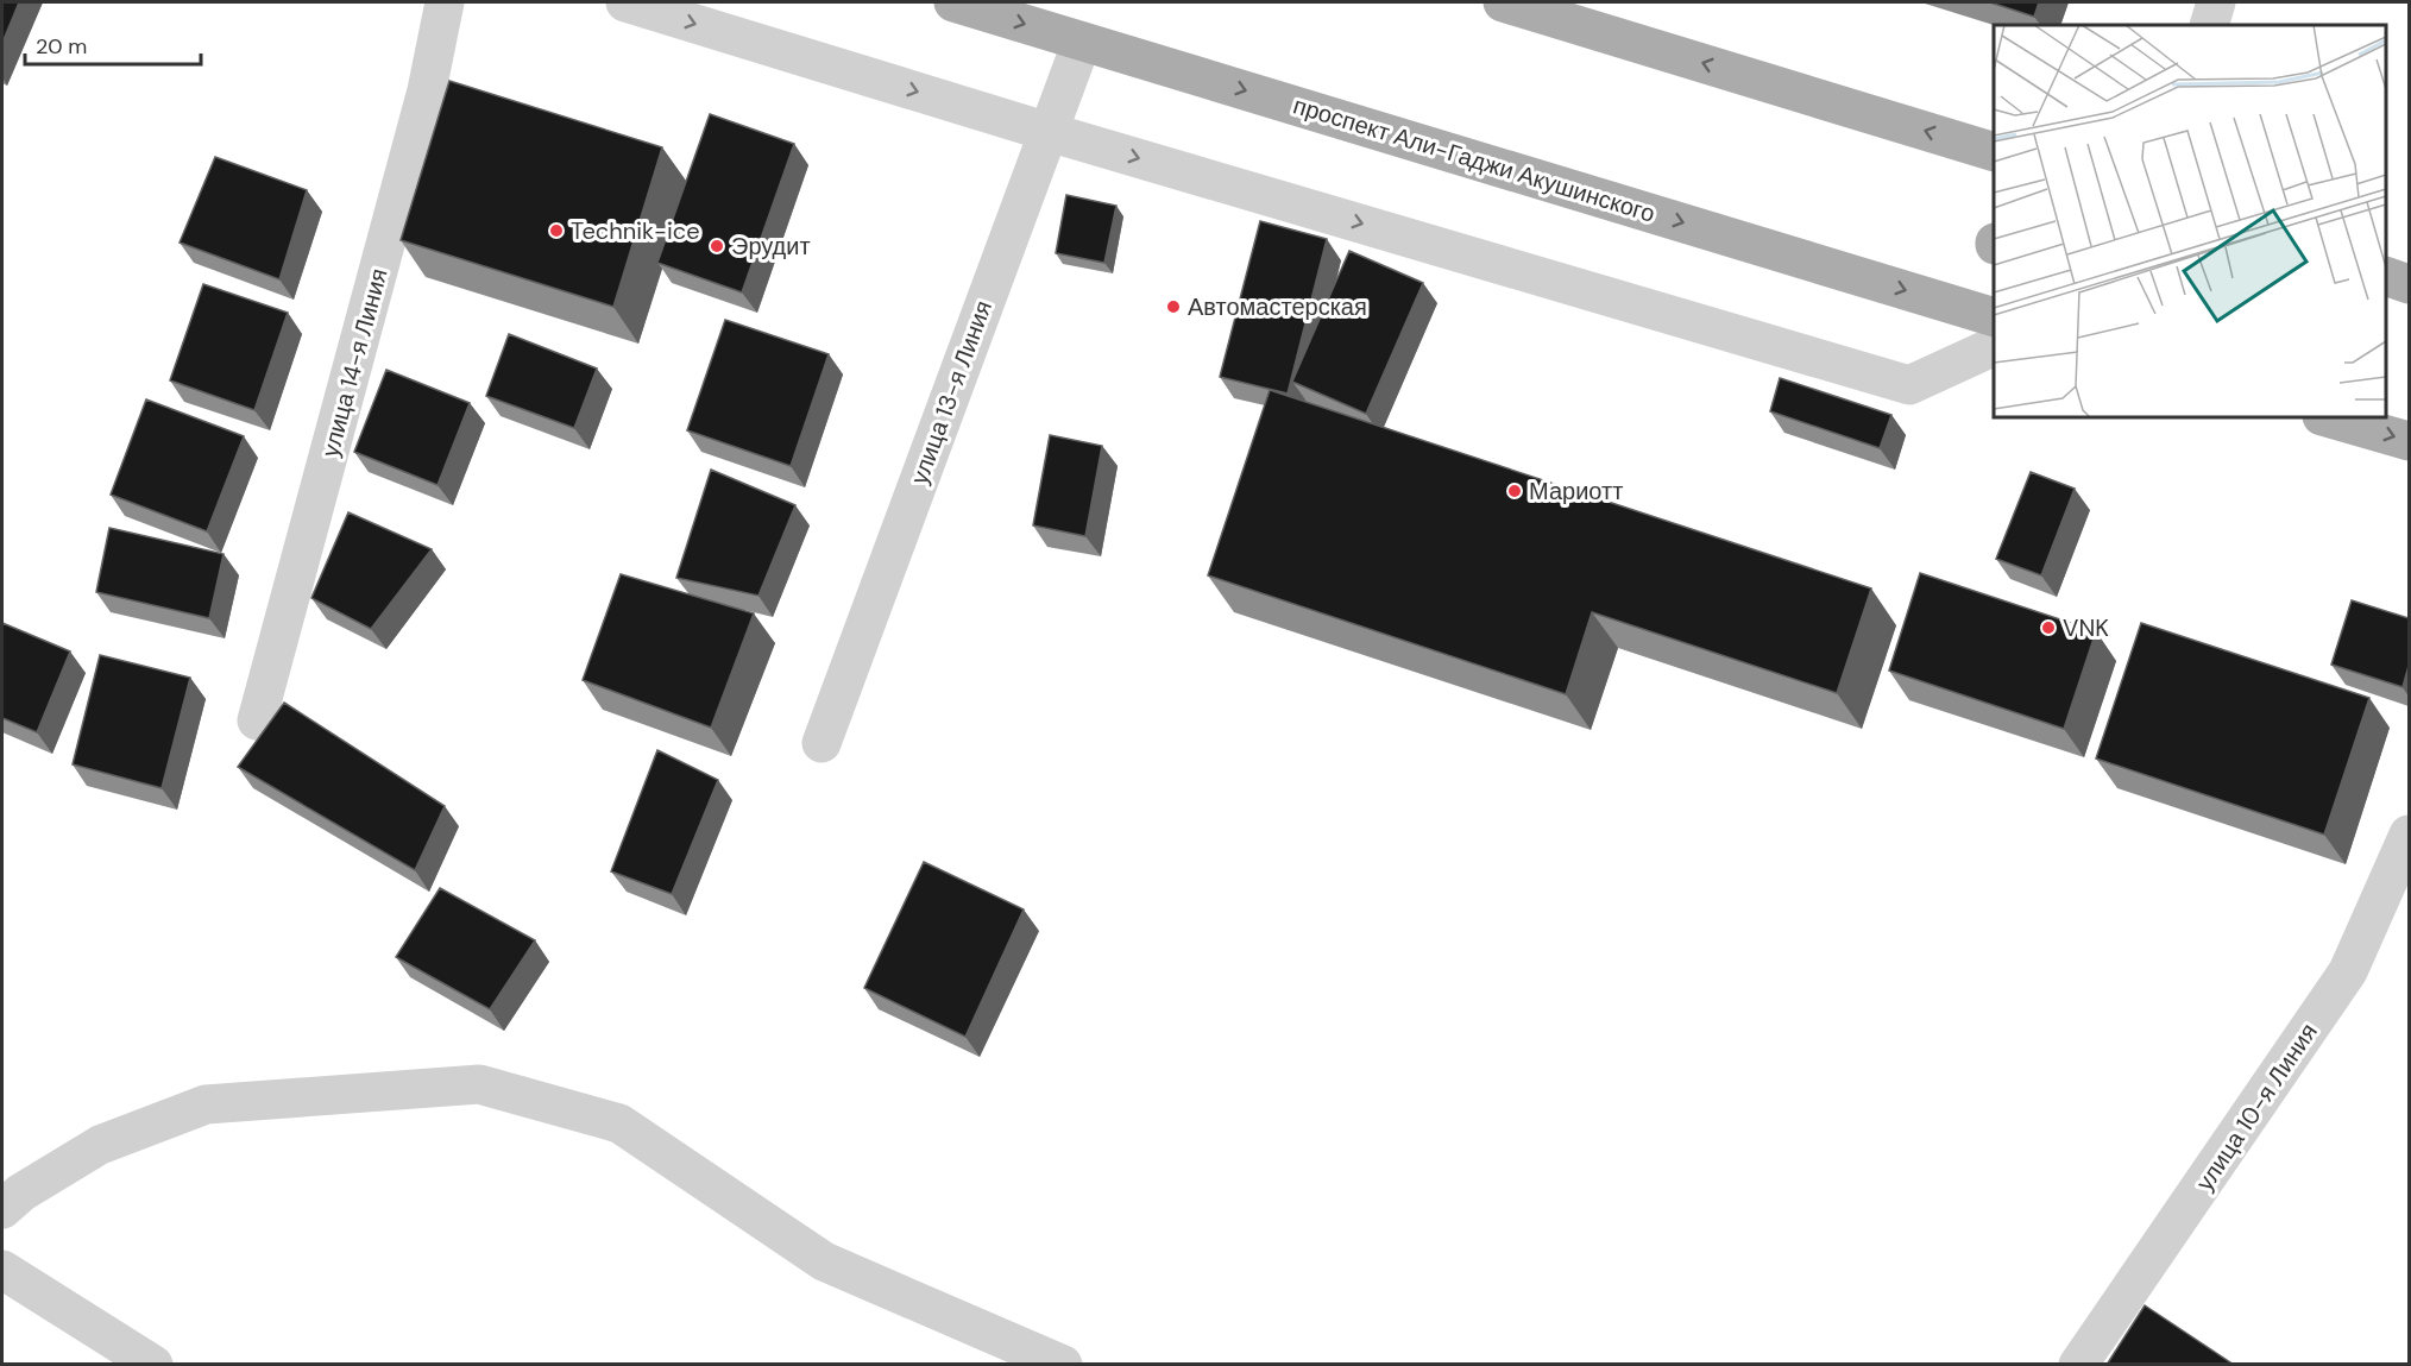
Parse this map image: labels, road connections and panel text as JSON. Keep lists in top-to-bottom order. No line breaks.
{"streets":{"main road":["проспект Али-Гаджи Акушинского"],"street":["улица 14-я Линия","улица 13-я Линия","улица 10-я Линия"]},"crossings":[["проспект Али-Гаджи Акушинского","улица 13-я Линия"]],"places":["Technik-ice","Эрудит","Автомастерская","Мариотт","VNK"],"scale_bar":"20 m"}
